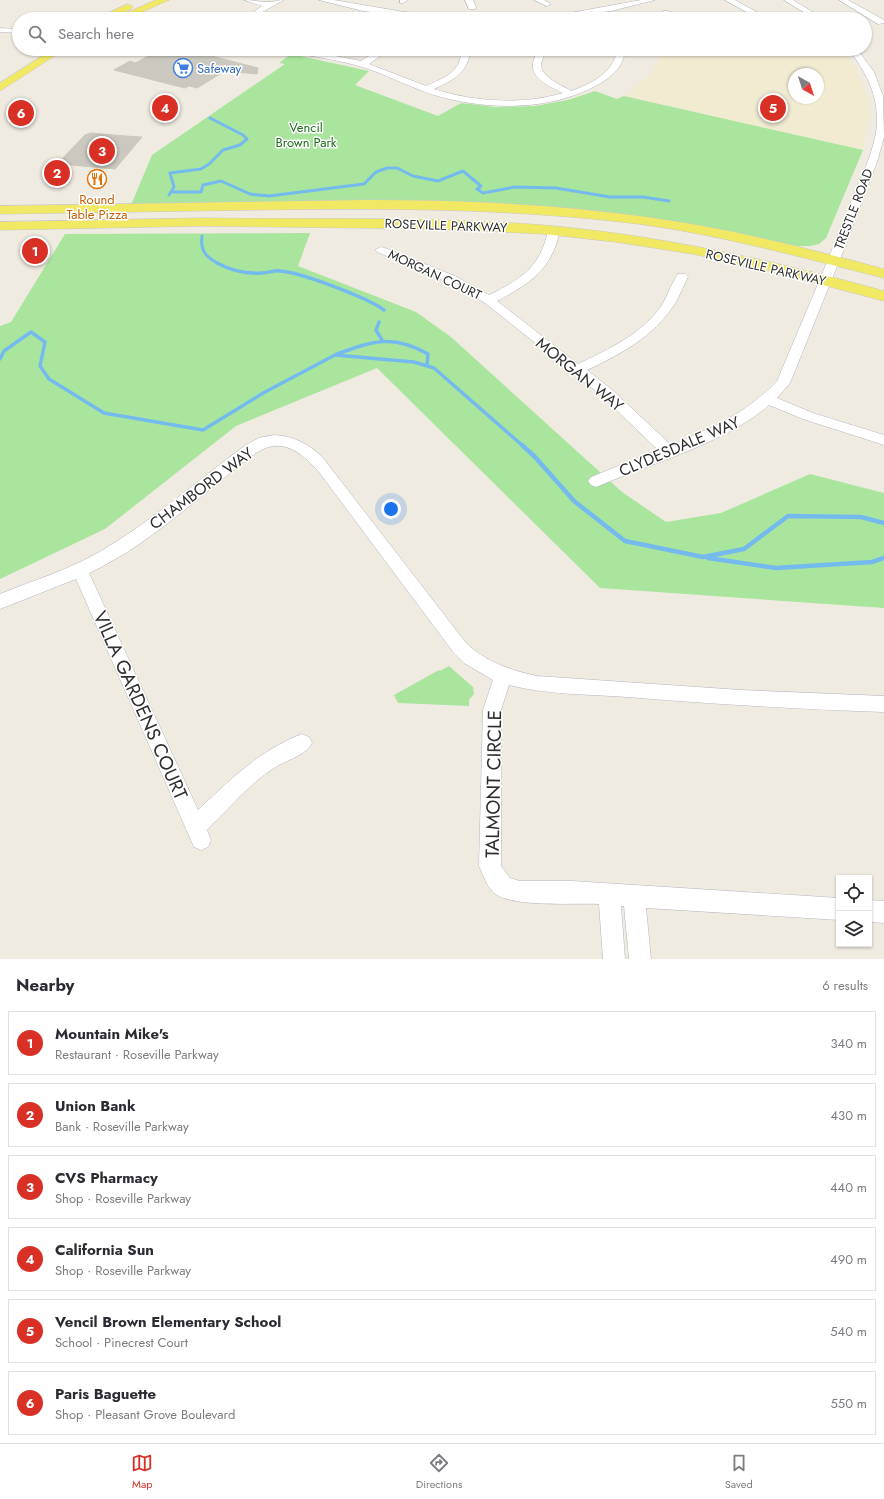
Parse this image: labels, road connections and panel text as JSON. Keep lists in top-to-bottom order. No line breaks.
{"streets":{"main road":["ROSEVILLE PARKWAY"],"street":["TRESTLE ROAD","MORGAN COURT","MORGAN WAY","CLYDESDALE WAY","CHAMBORD WAY","VILLA GARDENS COURT","TALMONT CIRCLE"]},"crossings":[["TRESTLE ROAD","ROSEVILLE PARKWAY"],["TRESTLE ROAD","CLYDESDALE WAY"],["ROSEVILLE PARKWAY","CLYDESDALE WAY"],["MORGAN COURT","MORGAN WAY"],["MORGAN WAY","CLYDESDALE WAY"],["CHAMBORD WAY","VILLA GARDENS COURT"],["CHAMBORD WAY","TALMONT CIRCLE"]],"parks":["Vencil Brown Park"],"places":{"supermarket":["Safeway"],"restaurant":["Round Table Pizza"]},"north":"bottom right","page":{"search":"Search here","pins":["4","5","6","3","2","1"],"heading":["Nearby","6 results"],"list":[{"mark":"1","name":"Mountain Mike's","note":"Restaurant · Roseville Parkway","value":"340 m"},{"mark":"2","name":"Union Bank","note":"Bank · Roseville Parkway","value":"430 m"},{"mark":"3","name":"CVS Pharmacy","note":"Shop · Roseville Parkway","value":"440 m"},{"mark":"4","name":"California Sun","note":"Shop · Roseville Parkway","value":"490 m"},{"mark":"5","name":"Vencil Brown Elementary School","note":"School · Pinecrest Court","value":"540 m"},{"mark":"6","name":"Paris Baguette","note":"Shop · Pleasant Grove Boulevard","value":"550 m"}],"nav":["Map","Directions","Saved"]}}
